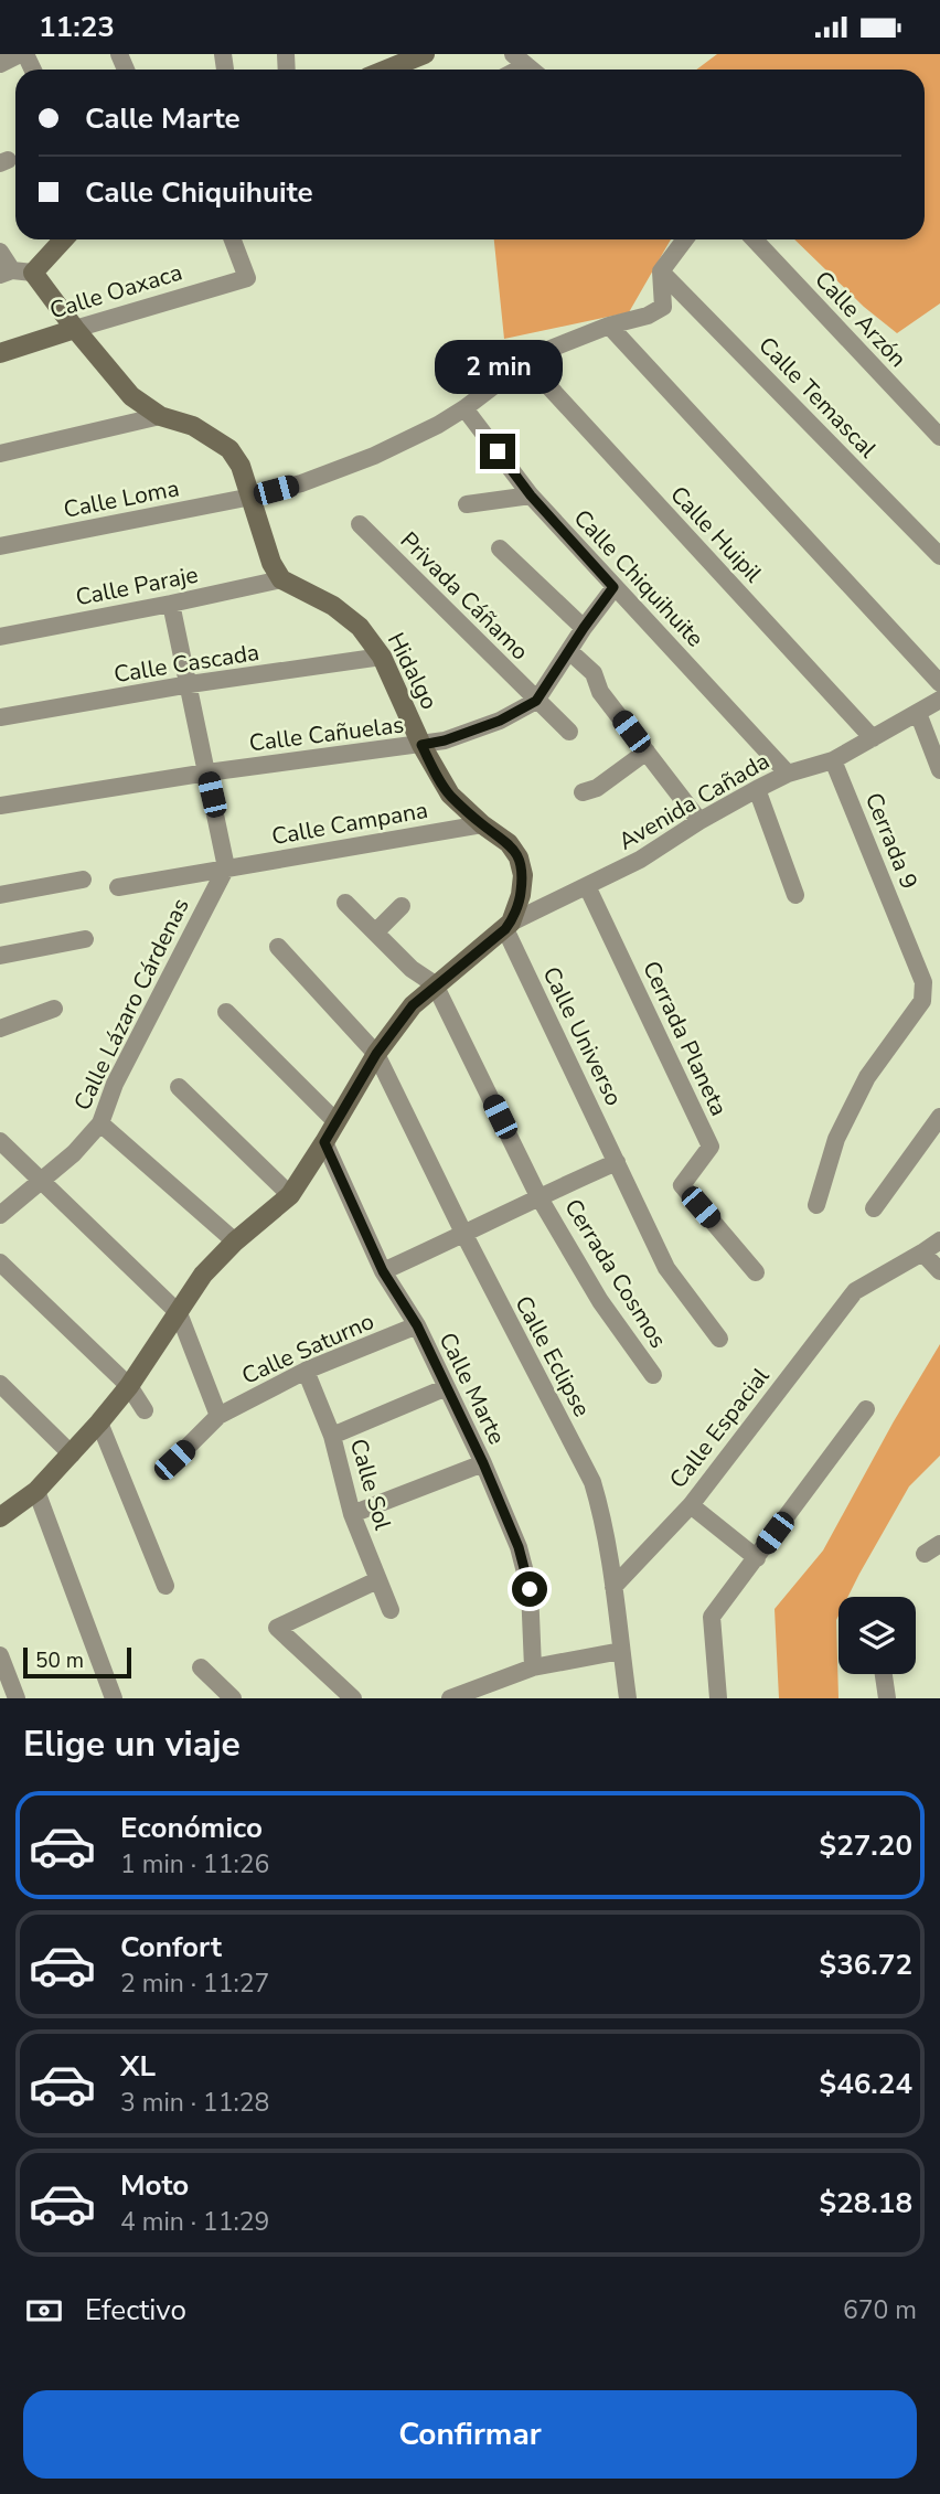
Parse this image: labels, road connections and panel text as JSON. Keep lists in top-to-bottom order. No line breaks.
{"streets":{"street":["Calle Oaxaca","Calle Arzón","Calle Temascal","Calle Loma","Calle Huipil","Calle Chiquihuite","Calle Paraje","Privada Cáñamo","Calle Cascada","Hidalgo","Calle Cañuelas","Avenida Cañada","Calle Campana","Cerrada 9","Calle Lázaro Cárdenas","Calle Universo","Cerrada Planeta","Cerrada Cosmos","Calle Saturno","Calle Eclipse","Calle Marte","Calle Espacial","Calle Sol"]},"crossings":[["Calle Temascal","Calle Loma"],["Calle Loma","Calle Huipil"],["Calle Loma","Calle Chiquihuite"],["Calle Huipil","Avenida Cañada"],["Calle Chiquihuite","Calle Cañuelas"],["Calle Chiquihuite","Avenida Cañada"],["Calle Paraje","Hidalgo"],["Privada Cáñamo","Calle Cañuelas"],["Calle Cascada","Hidalgo"],["Hidalgo","Calle Cañuelas"],["Hidalgo","Avenida Cañada"],["Hidalgo","Calle Campana"],["Hidalgo","Calle Universo"],["Avenida Cañada","Cerrada 9"],["Avenida Cañada","Calle Universo"],["Avenida Cañada","Cerrada Planeta"],["Calle Campana","Calle Lázaro Cárdenas"],["Calle Saturno","Calle Marte"],["Calle Saturno","Calle Sol"],["Calle Eclipse","Calle Espacial"]],"scale_bar":"50 m","page":{"status":"11:23","banner":["Calle Marte","Calle Chiquihuite"],"bubble":"2 min","scale":"50 m","heading":"Elige un viaje","list":[{"name":"Económico","note":"1 min · 11:26","value":"$27.20"},{"name":"Confort","note":"2 min · 11:27","value":"$36.72"},{"name":"XL","note":"3 min · 11:28","value":"$46.24"},{"name":"Moto","note":"4 min · 11:29","value":"$28.18"}],"pay":["Efectivo","670 m"],"buttons":"Confirmar"}}
